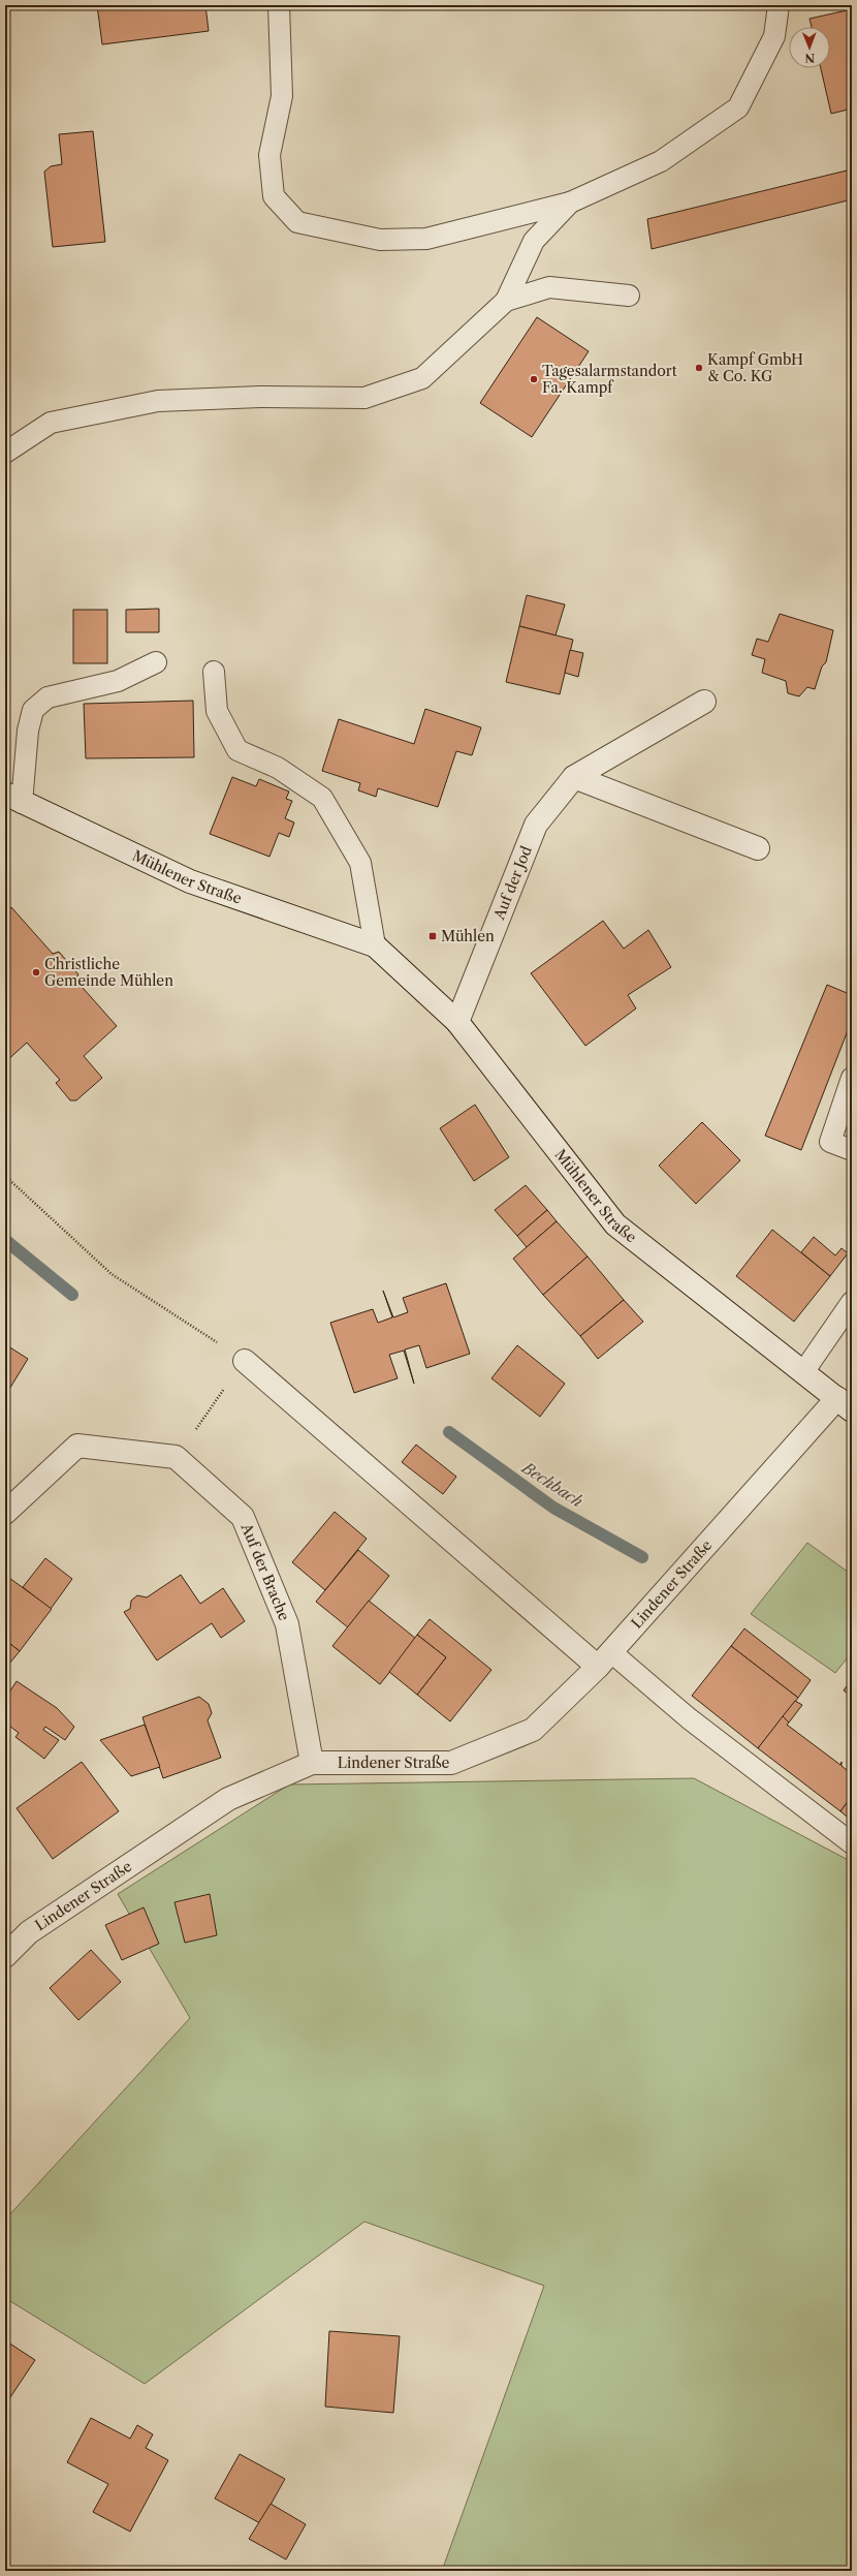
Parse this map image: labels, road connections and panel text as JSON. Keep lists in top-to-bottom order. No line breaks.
{"streets":{"street":["Mühlener Straße","Auf der Jod","Auf der Brache","Lindener Straße"]},"crossings":[["Mühlener Straße","Auf der Jod"],["Mühlener Straße","Lindener Straße"],["Auf der Brache","Lindener Straße"]],"water":["Bechbach"],"places":{"other":["Kampf GmbH & Co. KG","Tagesalarmstandort Fa. Kampf","Christliche Gemeinde Mühlen"],"transit":["Mühlen"]},"north":"bottom"}
